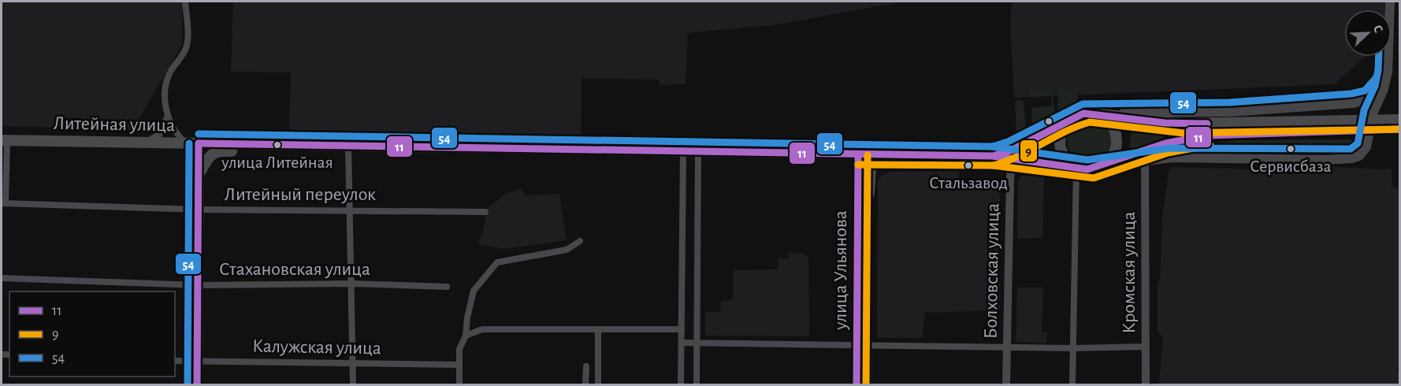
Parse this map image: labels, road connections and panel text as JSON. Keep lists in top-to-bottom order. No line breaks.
{"streets":{"main road":["Литейная улица","улица Ульянова"],"street":["Литейный переулок","Стахановская улица","Болховская улица","Кромская улица","Калужская улица"]},"crossings":[["Литейная улица","улица Ульянова"],["Литейная улица","Болховская улица"]],"places":["улица Литейная","Сервисбаза","Стальзавод"],"lines":["transit line 54","transit line 11","transit line 9"],"legend":["11","9","54"],"north":"top right"}
